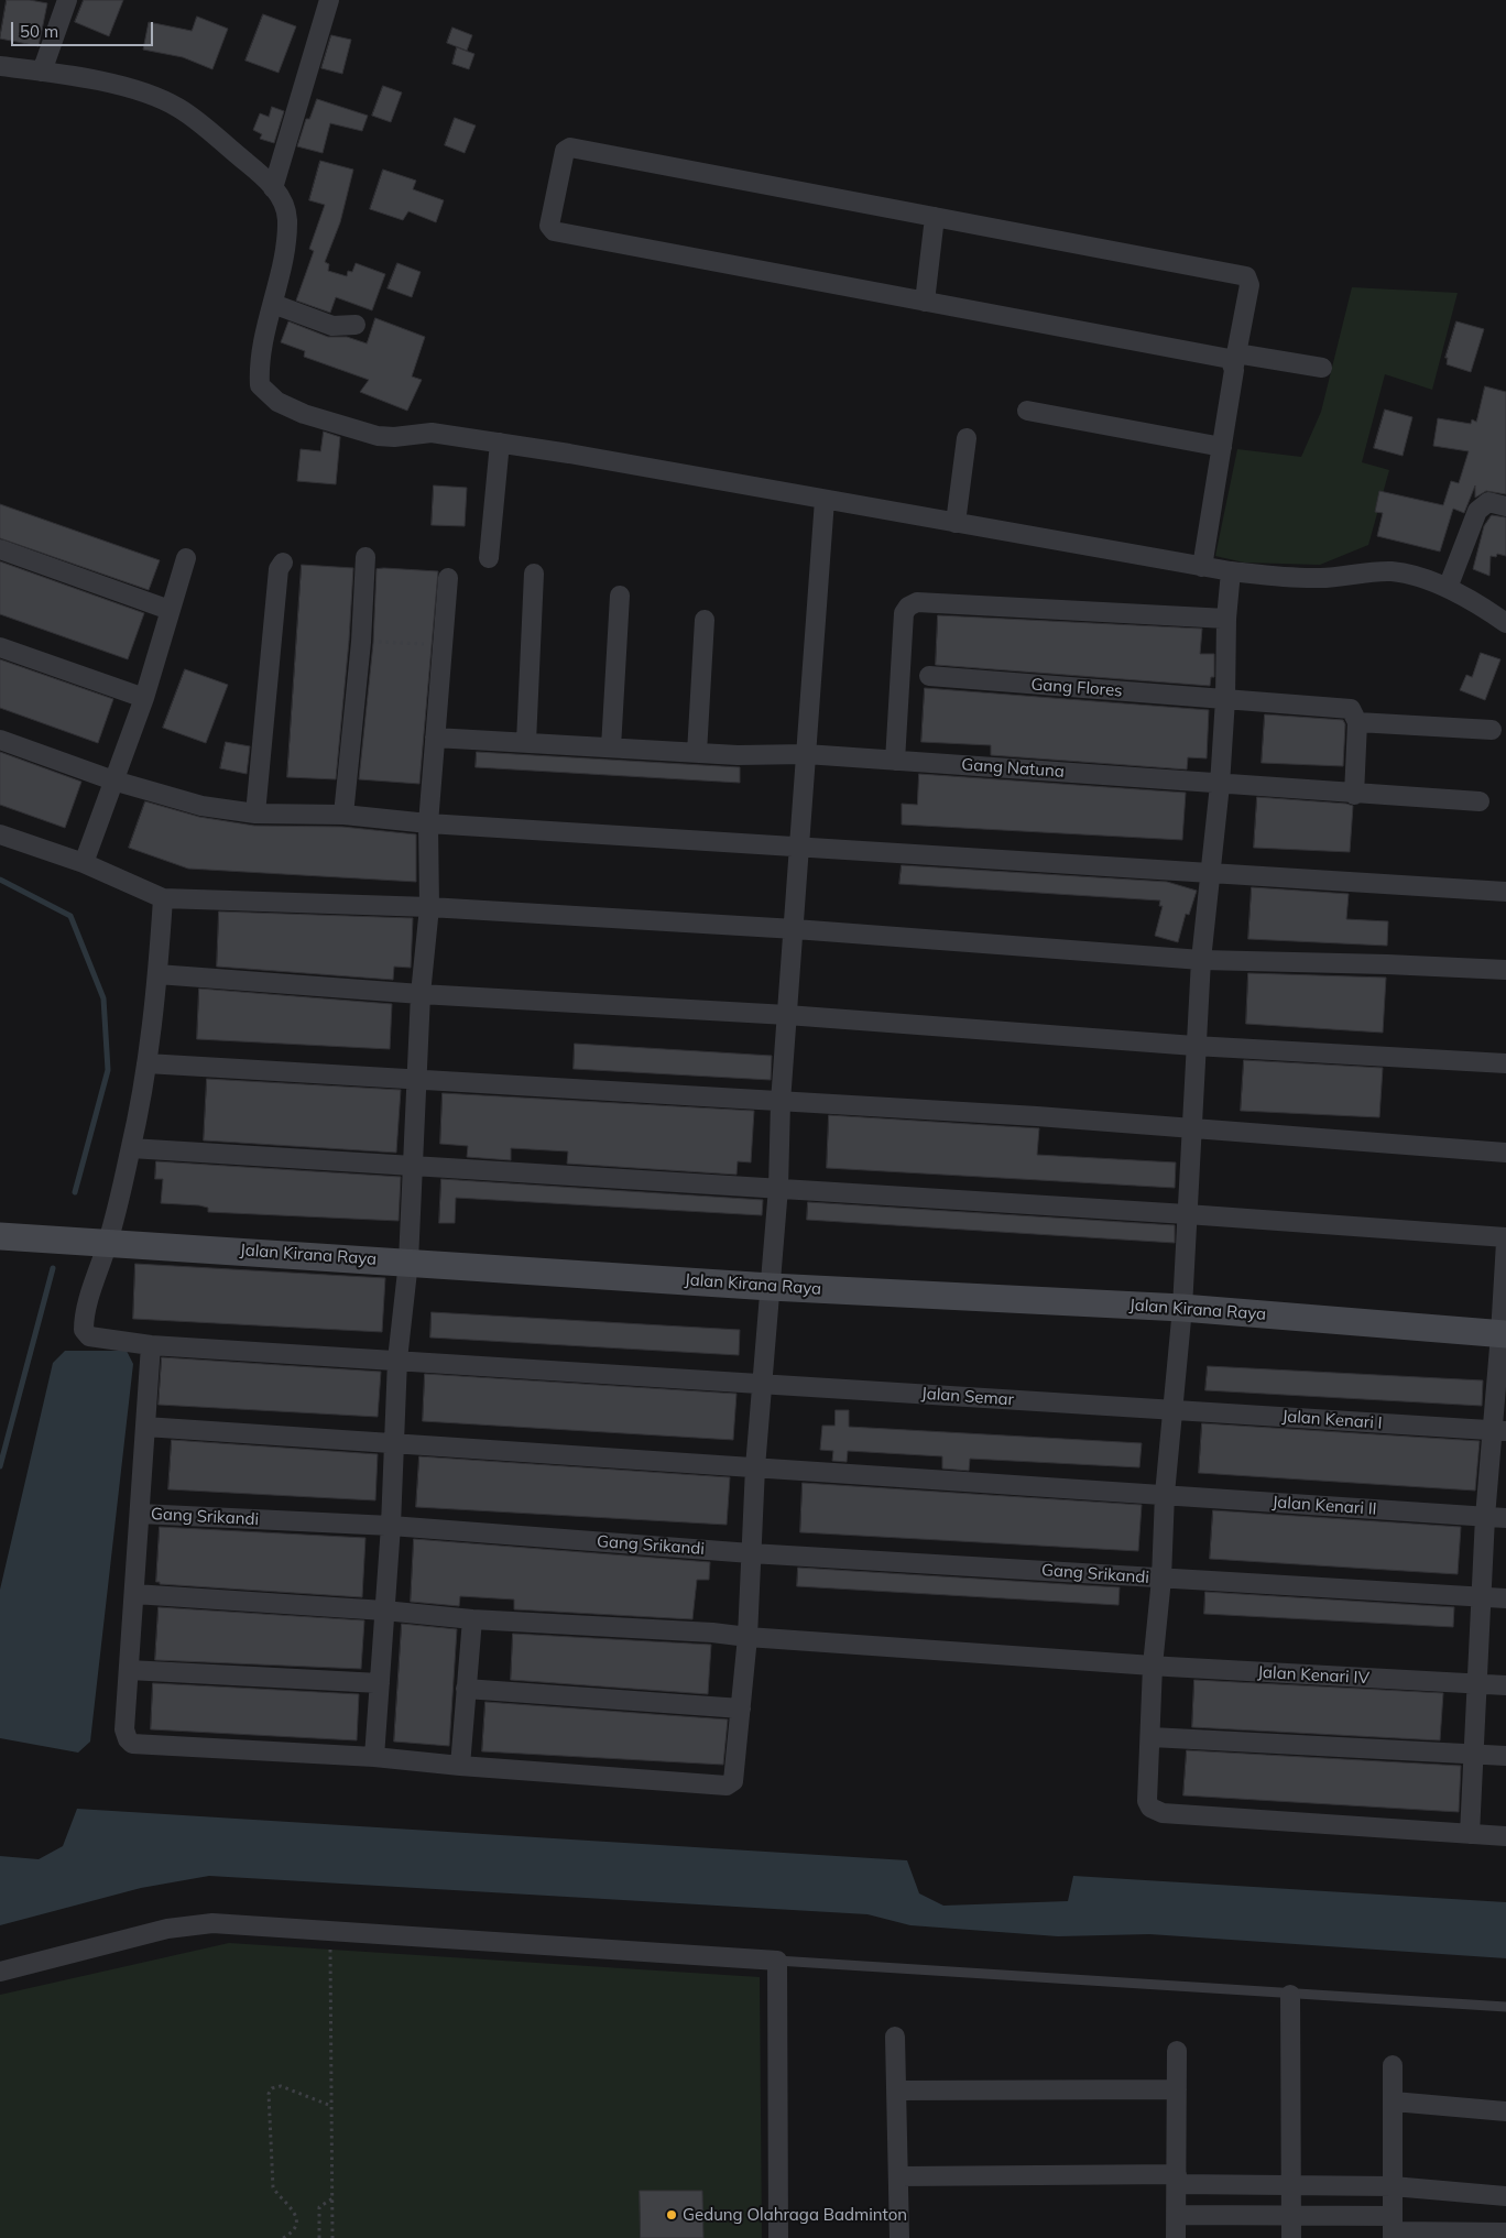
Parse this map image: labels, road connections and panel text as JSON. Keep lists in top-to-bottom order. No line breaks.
{"streets":{"street":["Gang Flores","Gang Natuna","Jalan Kirana Raya","Jalan Semar","Jalan Kenari I","Jalan Kenari II","Gang Srikandi","Jalan Kenari IV"]},"crossings":[["Jalan Kirana Raya","Jalan Semar"],["Jalan Semar","Jalan Kenari I"]],"places":["Gedung Olahraga Badminton"],"scale_bar":"50 m"}
